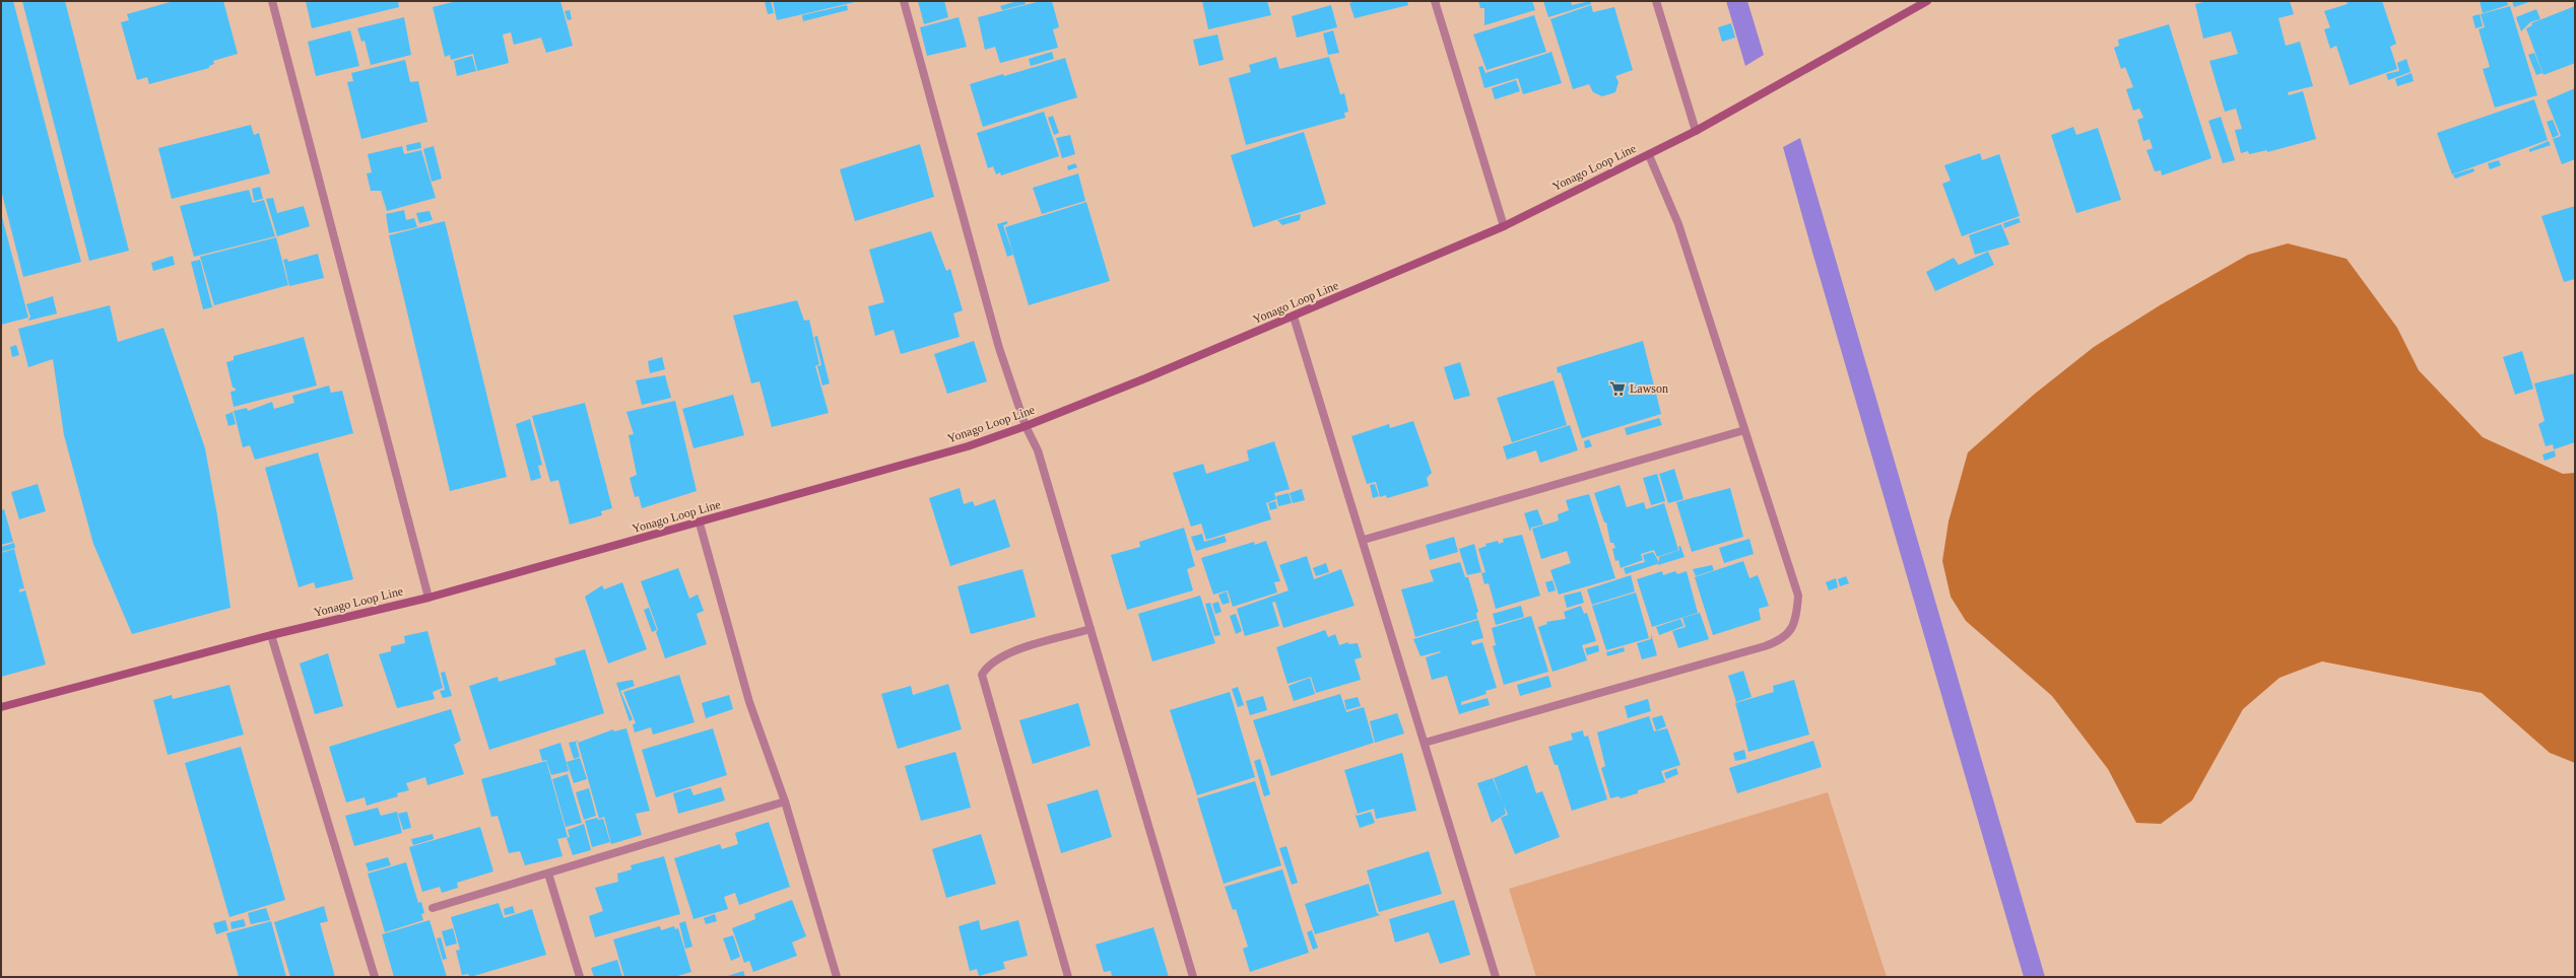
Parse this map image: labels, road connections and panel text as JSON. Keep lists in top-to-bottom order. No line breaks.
{"streets":{"main road":["Yonago Loop Line"]},"places":{"supermarket":["Lawson"]}}
